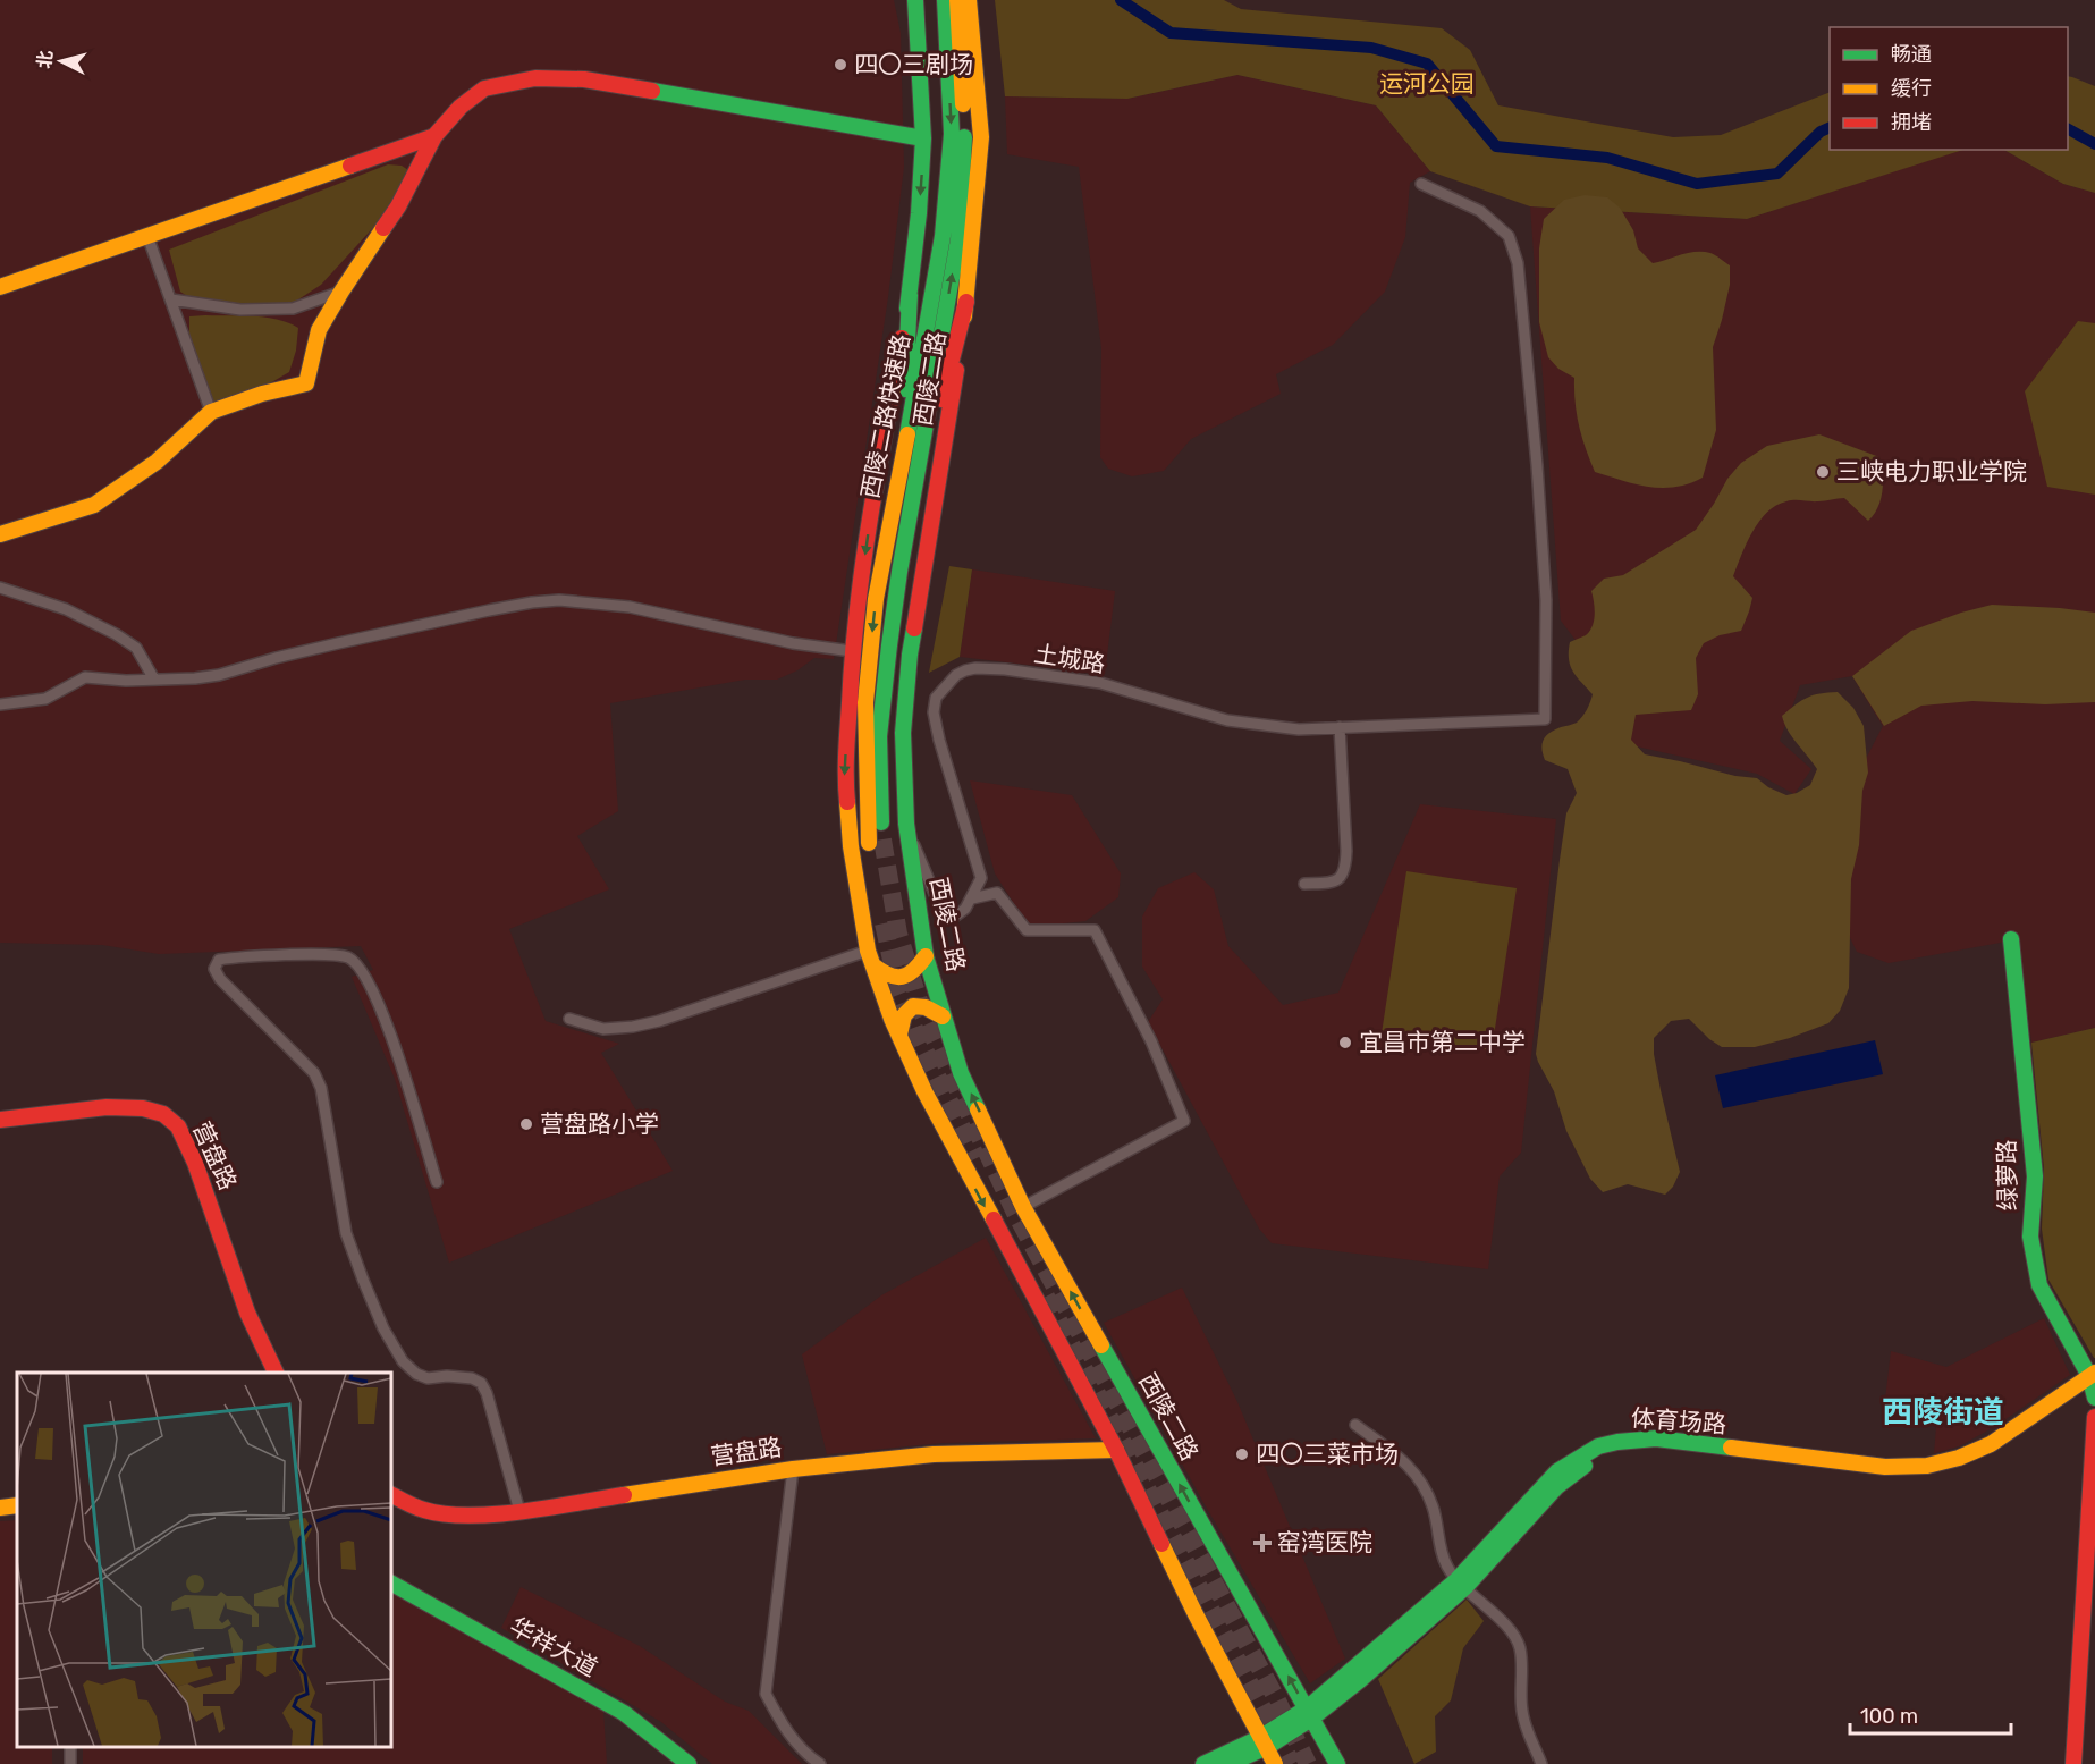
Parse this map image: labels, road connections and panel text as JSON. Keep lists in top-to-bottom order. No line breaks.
{"streets":{"main road":["西陵二路","西陵二路快速路","营盘路","绿萝路","体育场路","华祥大道"],"street":["土城路"]},"crossings":[["西陵二路","营盘路"],["西陵二路","体育场路"],["绿萝路","体育场路"]],"districts":["西陵街道"],"parks":["运河公园"],"places":{"other":["四〇三剧场","三峡电力职业学院","宜昌市第二中学","营盘路小学","四〇三菜市场"],"health":["窑湾医院"]},"legend":["畅通","缓行","拥堵"],"scale_bar":"100 m","north":"left"}
